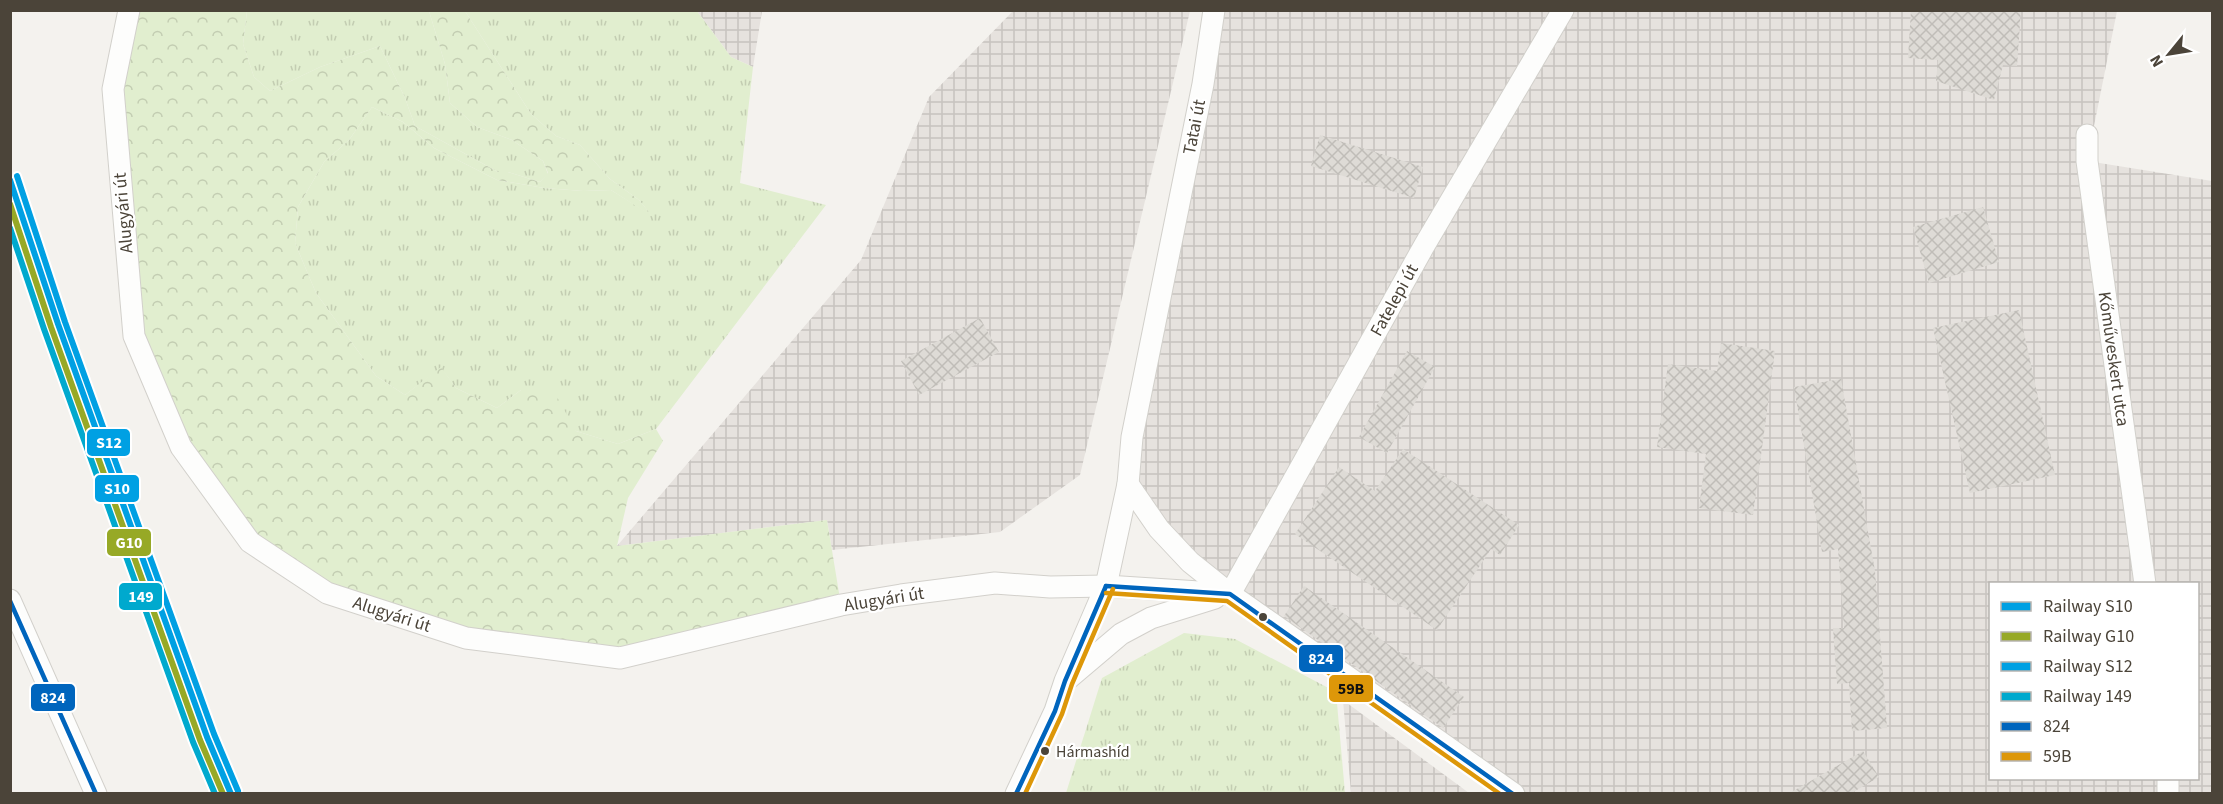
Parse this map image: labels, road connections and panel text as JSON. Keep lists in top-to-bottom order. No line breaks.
{"streets":{"street":["Tatai út","Alugyári út","Fatelepi út","Kőműveskert utca"]},"crossings":[["Tatai út","Alugyári út"],["Alugyári út","Fatelepi út"]],"places":["Hármashíd"],"lines":["rail line S12","rail line S10","rail line G10","rail line 149","transit line 824","transit line 59B"],"legend":["Railway S10","Railway G10","Railway S12","Railway 149","824","59B"],"north":"bottom left"}
